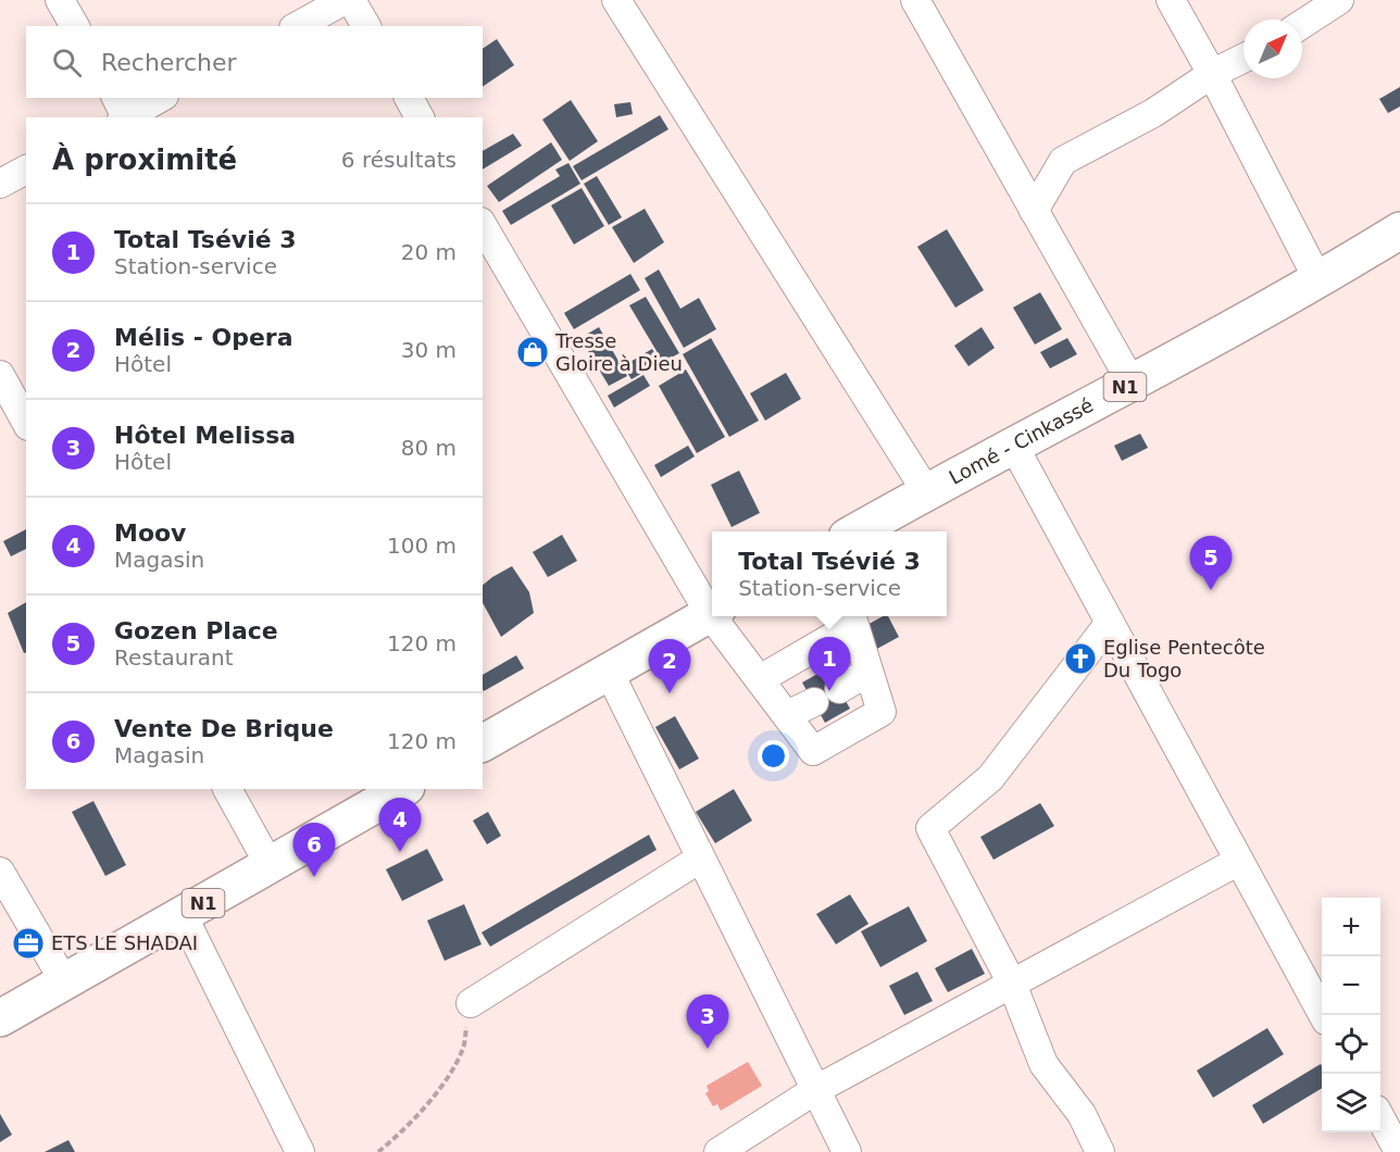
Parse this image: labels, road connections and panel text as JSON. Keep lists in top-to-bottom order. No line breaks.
{"streets":{"highway":["N1","Lomé - Cinkassé"]},"places":{"shop":["Tresse Gloire à Dieu"],"church":["Eglise Pentecôte Du Togo"],"office":["ETS LE SHADAI"]},"north":"top right","page":{"search":"Rechercher","heading":["À proximité","6 résultats"],"list":[{"mark":"1","name":"Total Tsévié 3","note":"Station-service","value":"20 m"},{"mark":"2","name":"Mélis - Opera","note":"Hôtel","value":"30 m"},{"mark":"3","name":"Hôtel Melissa","note":"Hôtel","value":"80 m"},{"mark":"4","name":"Moov","note":"Magasin","value":"100 m"},{"mark":"5","name":"Gozen Place","note":"Restaurant","value":"120 m"},{"mark":"6","name":"Vente De Brique","note":"Magasin","value":"120 m"}],"popup":["Total Tsévié 3","Station-service"],"pins":["5","1","2","4","6","3"],"map_buttons":["+","−"]}}
